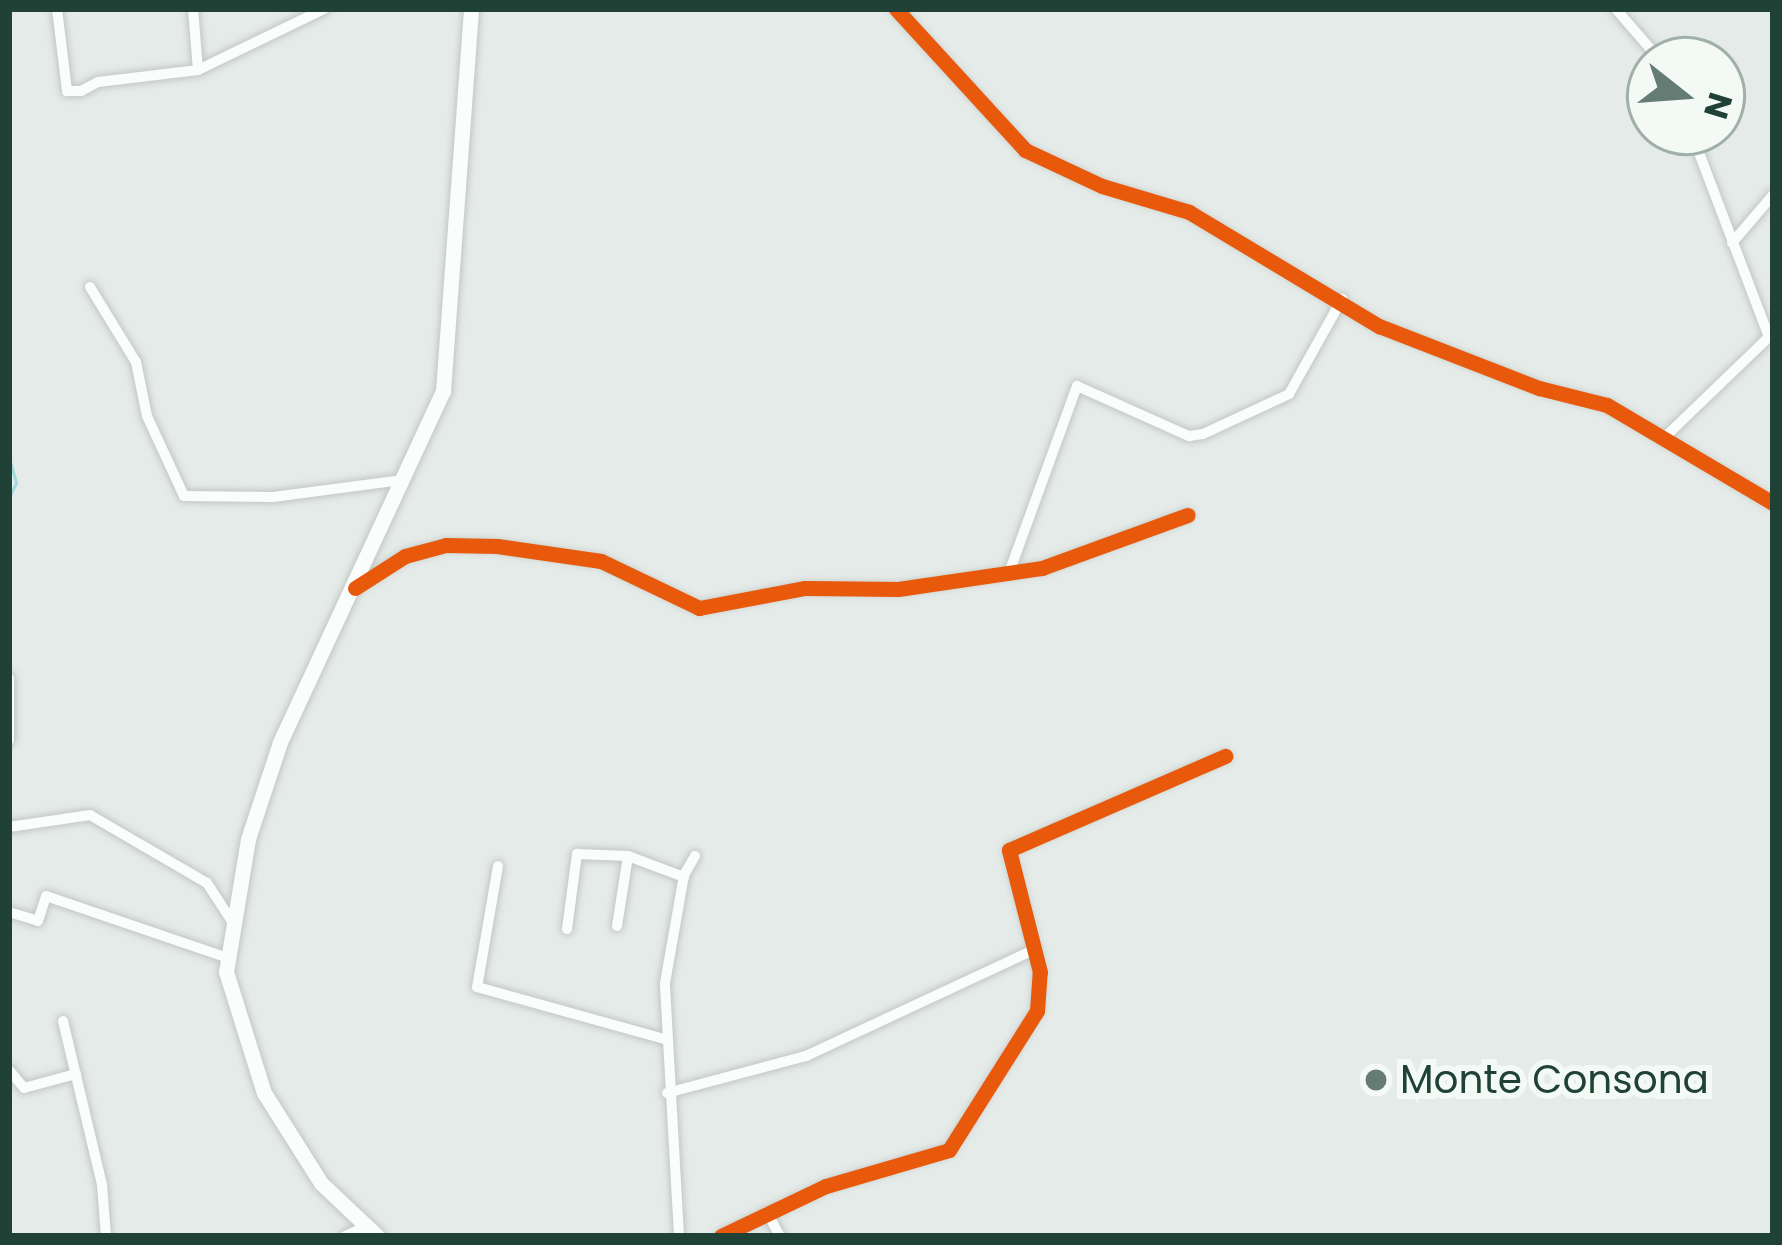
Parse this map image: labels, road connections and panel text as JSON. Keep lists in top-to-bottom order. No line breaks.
{"places":["Monte Consona"],"north":"right"}
